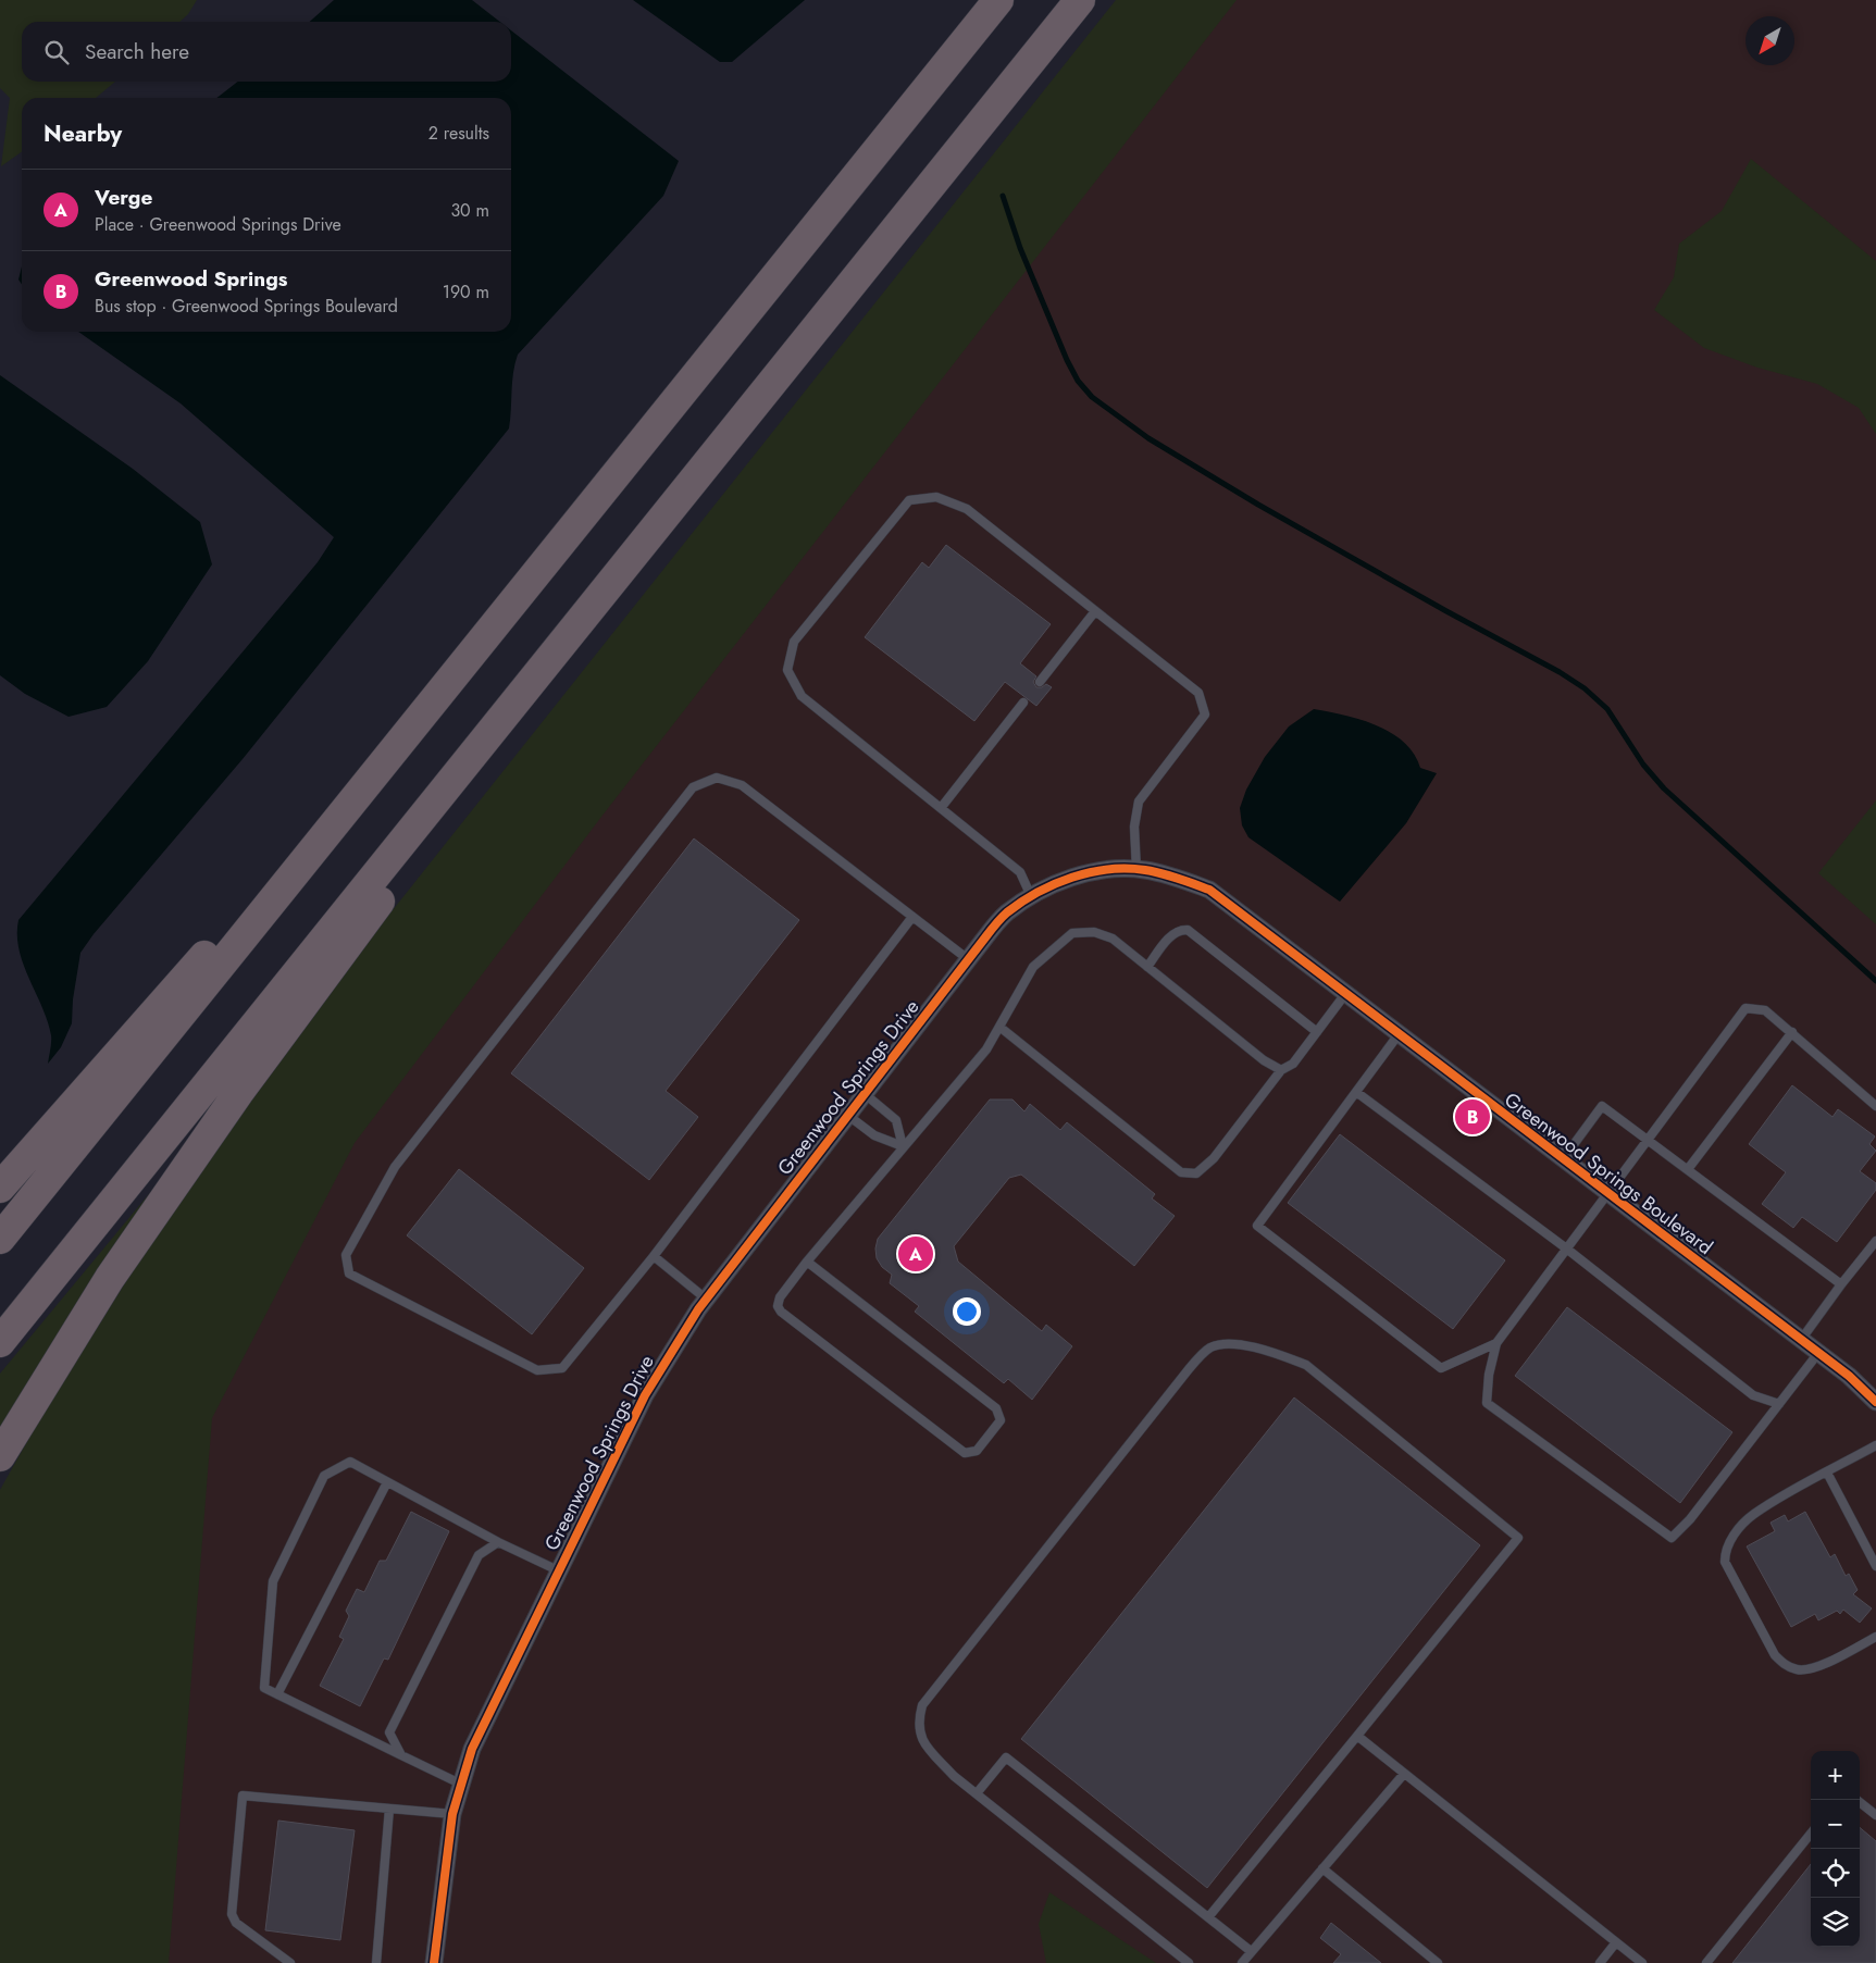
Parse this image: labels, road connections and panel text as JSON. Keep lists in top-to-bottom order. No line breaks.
{"streets":{"street":["Greenwood Springs Drive","Greenwood Springs Boulevard"]},"crossings":[["Greenwood Springs Drive","Greenwood Springs Boulevard"]],"north":"bottom left","page":{"search":"Search here","heading":["Nearby","2 results"],"list":[{"mark":"A","name":"Verge","note":"Place · Greenwood Springs Drive","value":"30 m"},{"mark":"B","name":"Greenwood Springs","note":"Bus stop · Greenwood Springs Boulevard","value":"190 m"}],"pins":["B","A"],"map_buttons":["+","−"]}}
